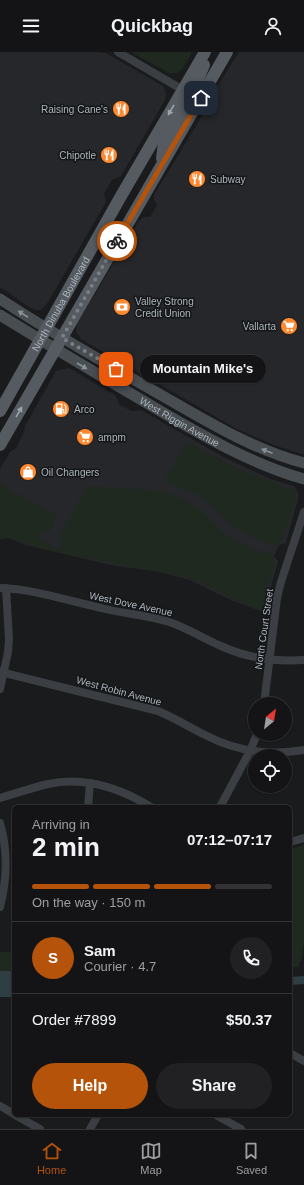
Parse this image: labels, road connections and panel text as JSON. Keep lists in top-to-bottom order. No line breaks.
{"streets":{"main road":["North Dinuba Boulevard","West Riggin Avenue"],"street":["West Dove Avenue","North Court Street","West Robin Avenue"]},"crossings":[["North Dinuba Boulevard","West Riggin Avenue"],["West Dove Avenue","North Court Street"]],"places":{"restaurant":["Raising Cane's","Chipotle","Subway"],"bank":["Valley Strong Credit Union"],"supermarket":["Vallarta","ampm"],"other":["Mountain Mike's"],"fuel station":["Arco"],"shop":["Oil Changers"]},"north":"top right","page":{"header":"Quickbag","bubble":"Mountain Mike's","heading":["2 min","Arriving in","07:12–07:17"],"panel":["Sam","Courier · 4.7","Order #7899","$50.37"],"bar":"On the way · 150 m","round":"S","buttons":["Help","Share"],"tabs":["Home","Map","Saved"]}}
